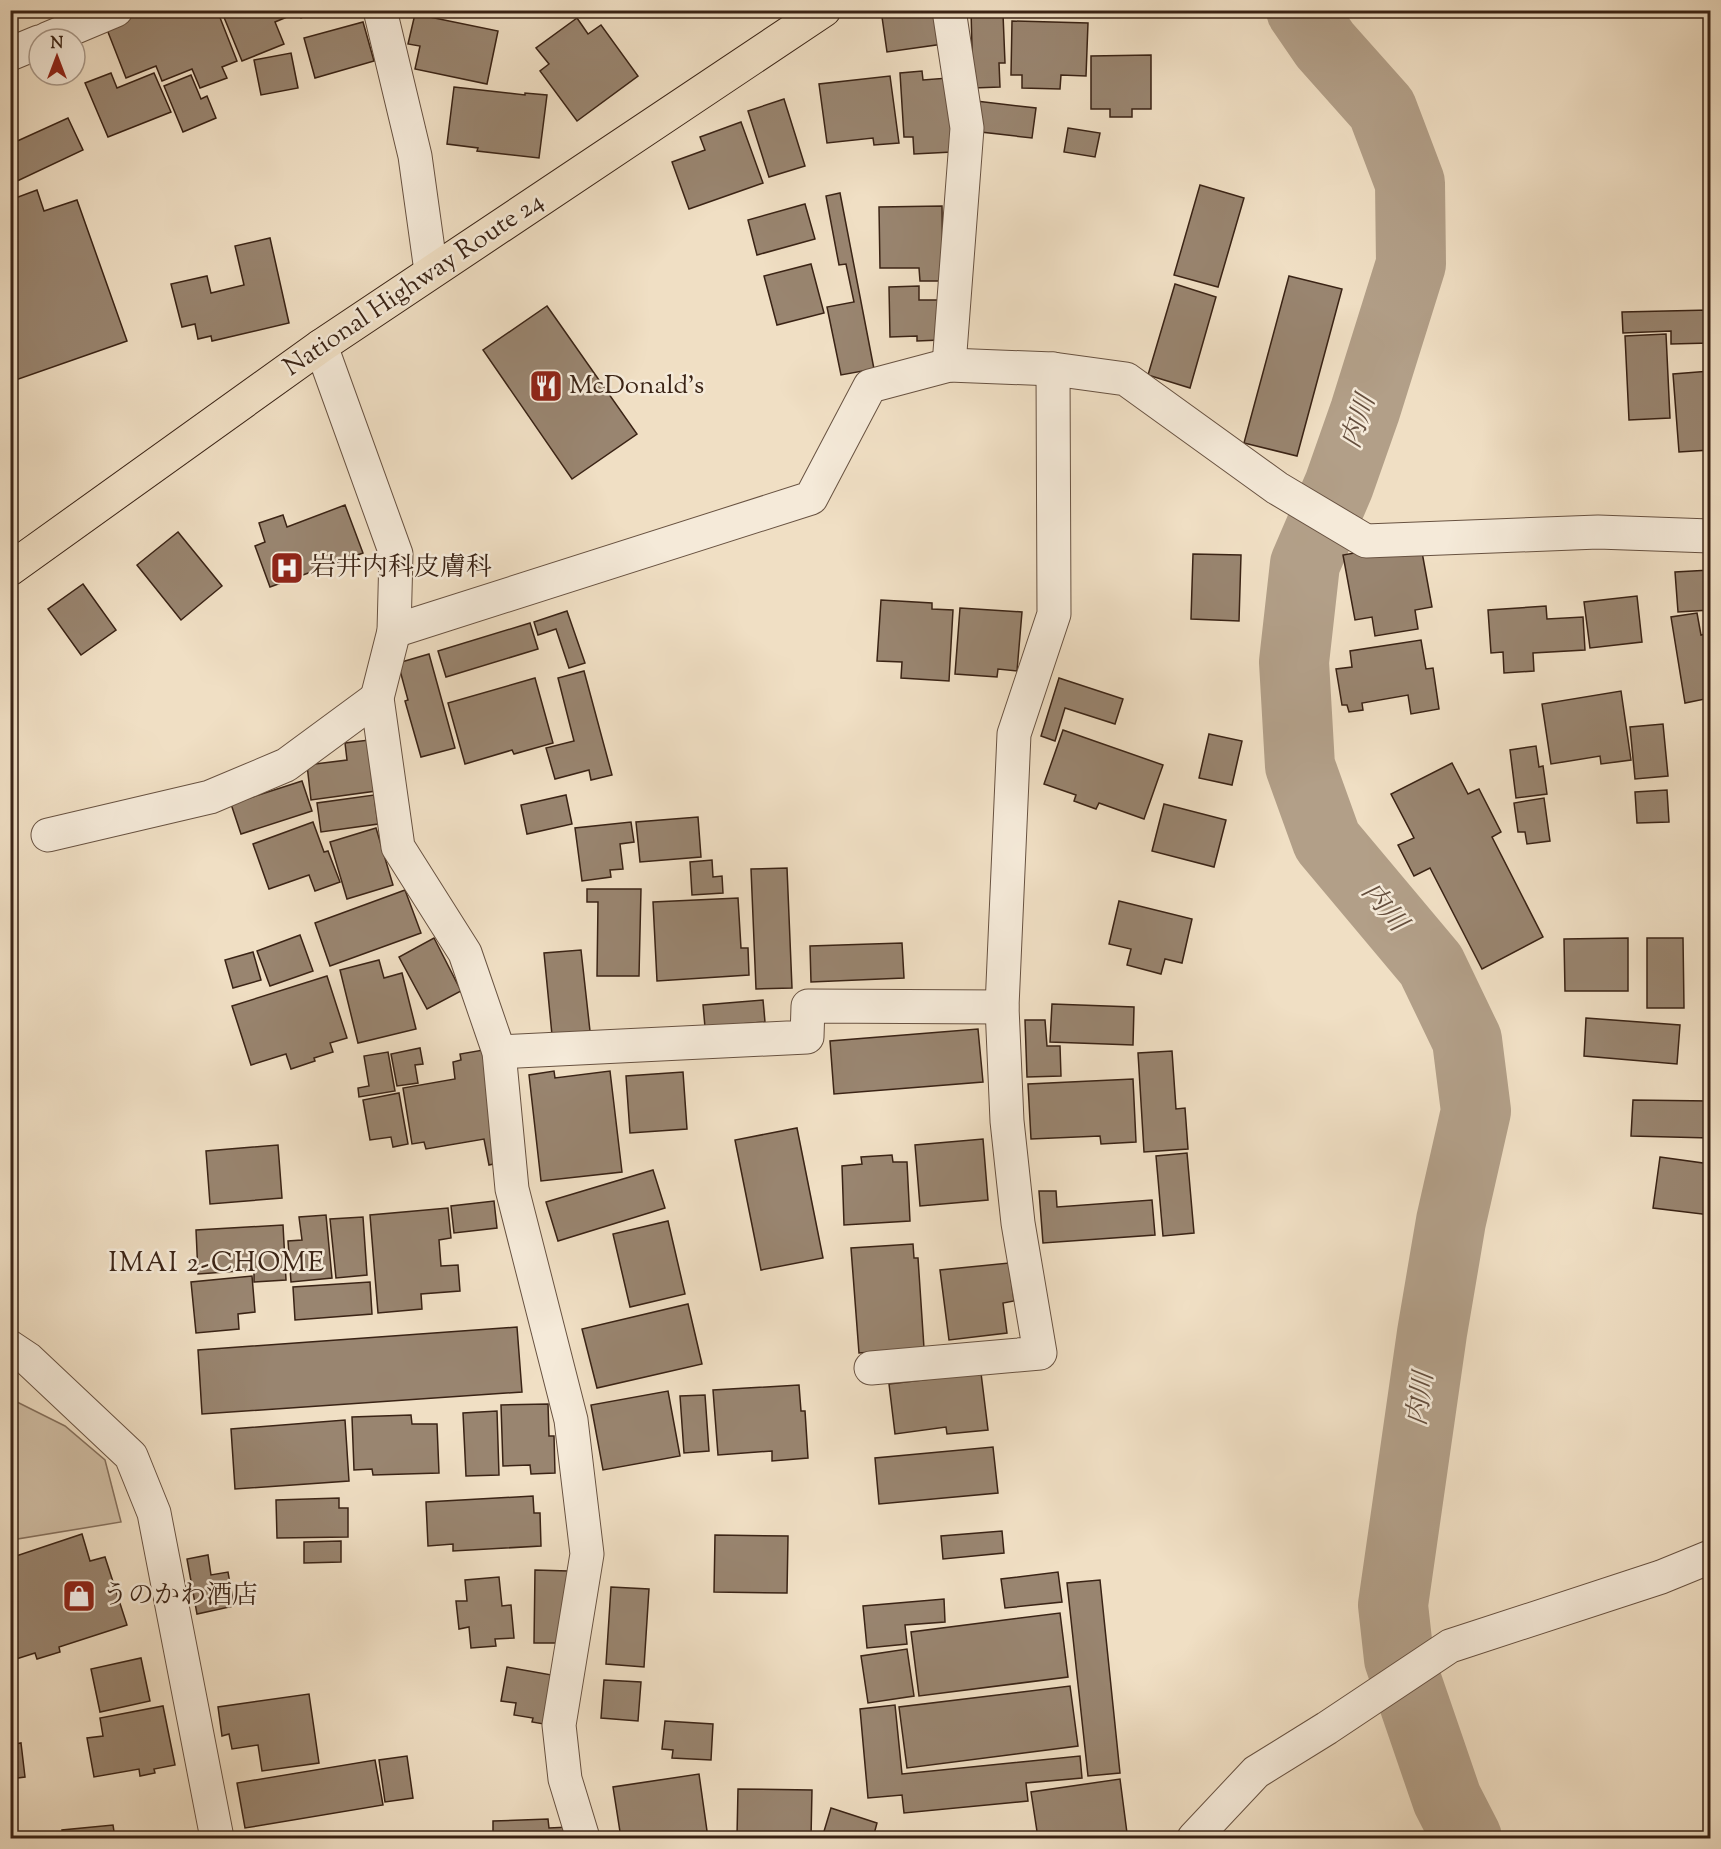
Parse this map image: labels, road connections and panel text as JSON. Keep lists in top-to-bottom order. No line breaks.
{"streets":{"highway":["National Highway Route 24"]},"districts":["IMAI 2-CHOME"],"water":["内川"],"places":{"restaurant":["McDonald's"],"hospital":["岩井内科皮膚科"],"shop":["うのかわ酒店"]},"north":"top"}
